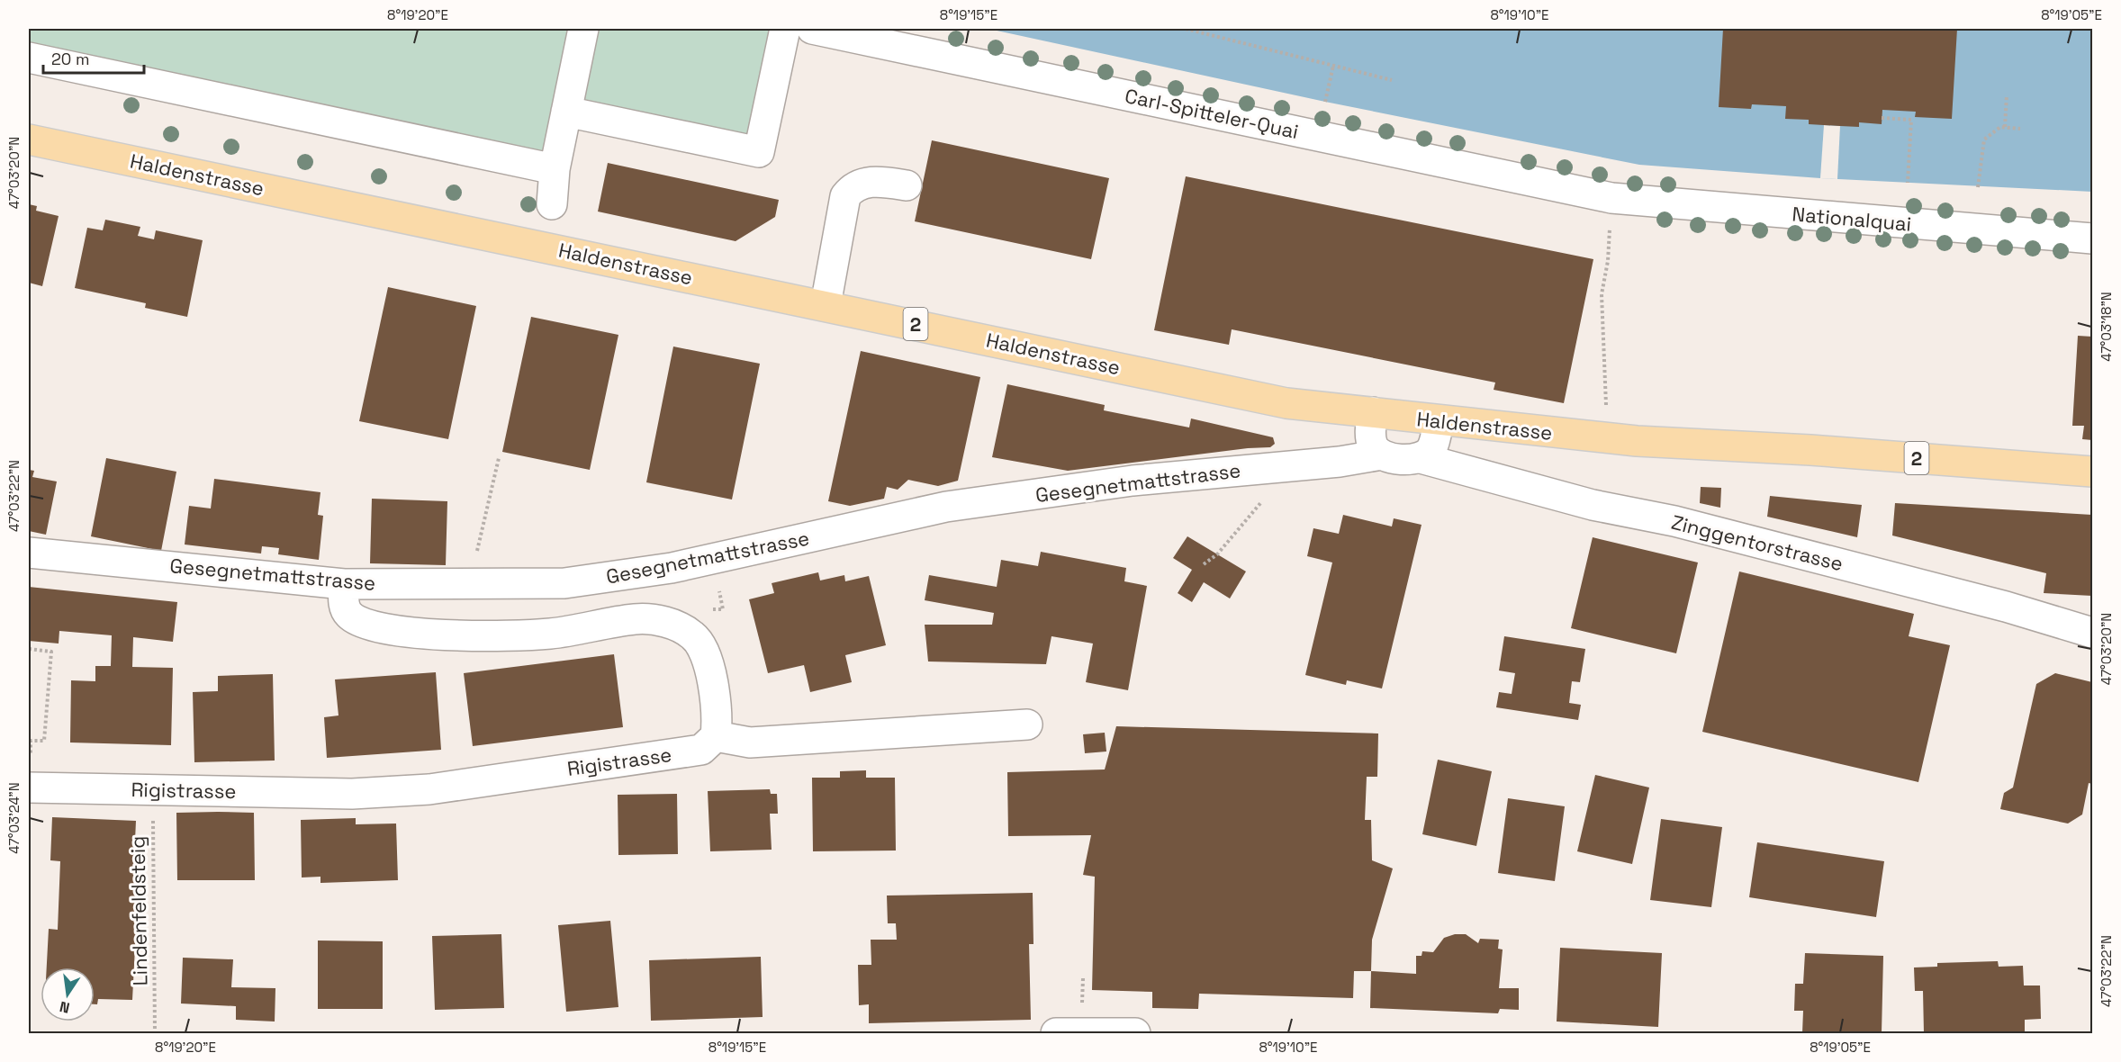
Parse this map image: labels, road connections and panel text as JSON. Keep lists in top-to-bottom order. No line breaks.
{"streets":{"main road":["Haldenstrasse","2"],"street":["Carl-Spitteler-Quai","Nationalquai","Gesegnetmattstrasse","Zinggentorstrasse","Rigistrasse"],"path":["Lindenfeldsteig"]},"crossings":[["Carl-Spitteler-Quai","Nationalquai"],["Gesegnetmattstrasse","Zinggentorstrasse"]],"scale_bar":"20 m","north":"bottom","coordinates":["8°19'20\"E","8°19'15\"E","8°19'10\"E","8°19'05\"E","47°03'20\"N","47°03'18\"N","47°03'22\"N","47°03'24\"N"]}
